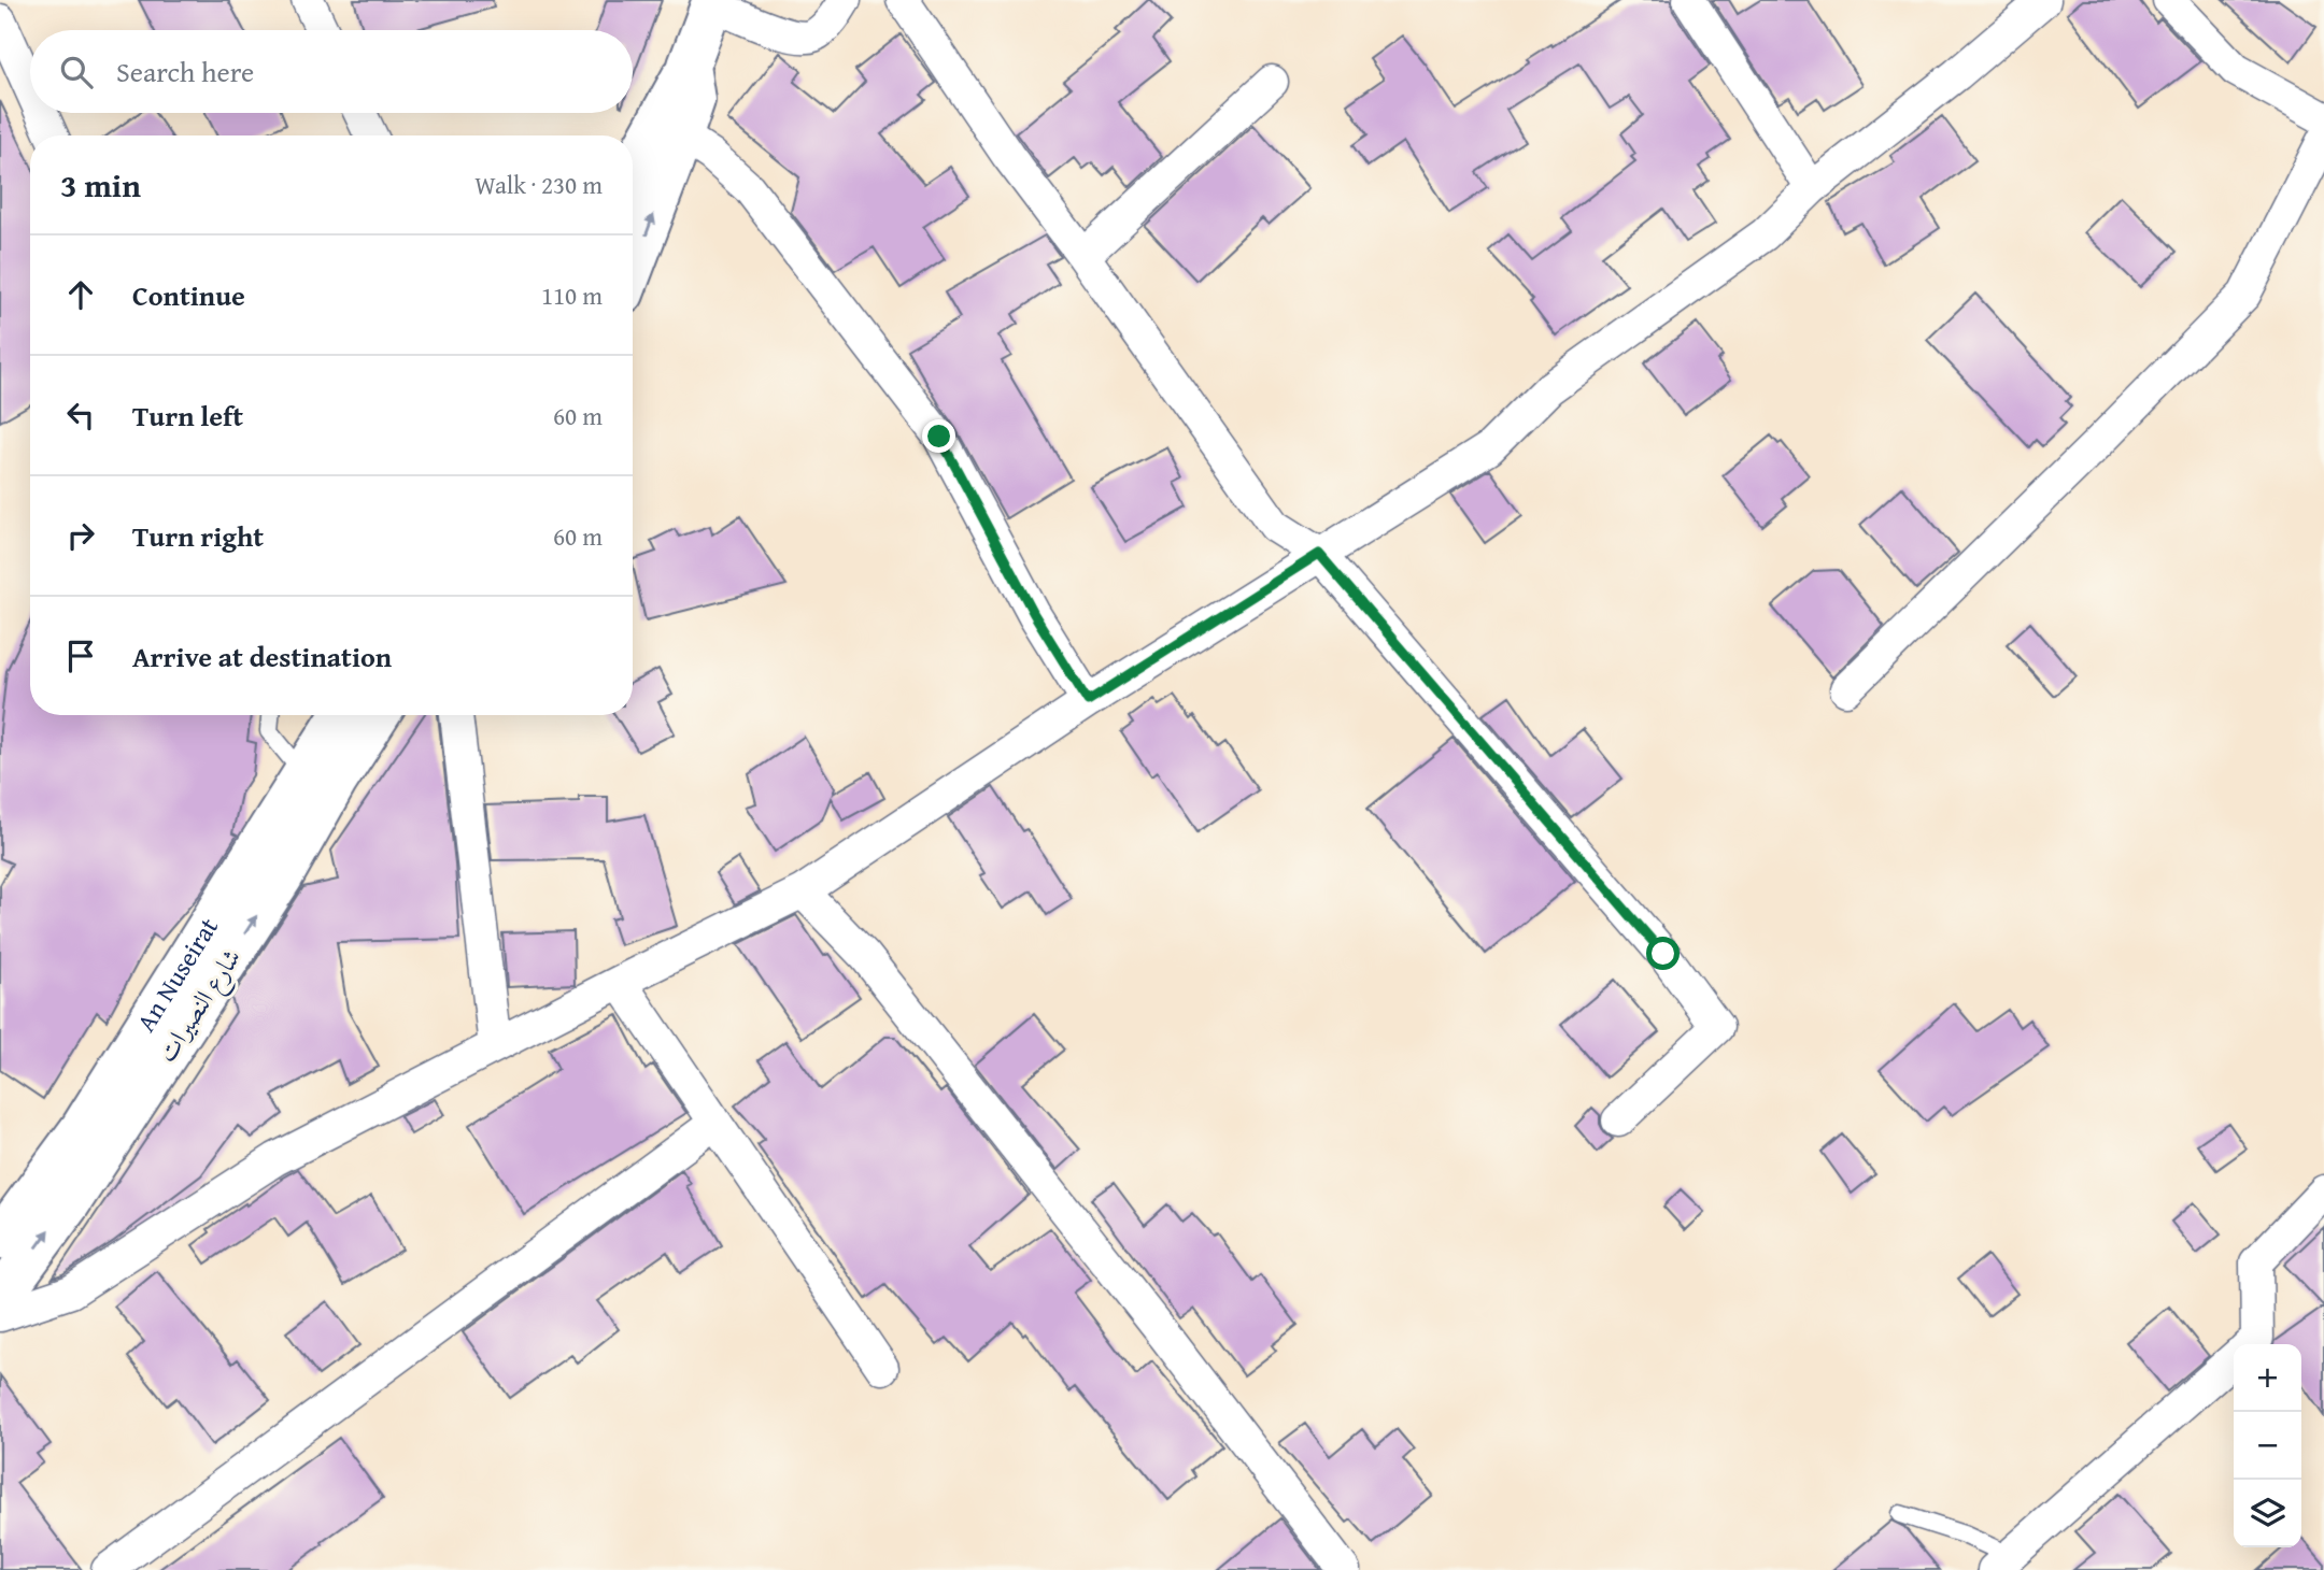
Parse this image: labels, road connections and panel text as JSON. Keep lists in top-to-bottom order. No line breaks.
{"streets":{"main road":["An Nuseirat","شارع النصيرات"]},"one_way":["شارع النصيرات"],"page":{"search":"Search here","heading":["3 min","Walk · 230 m"],"list":[["Continue","110 m"],["Turn left","60 m"],["Turn right","60 m"],"Arrive at destination"],"map_buttons":["+","−"]}}
